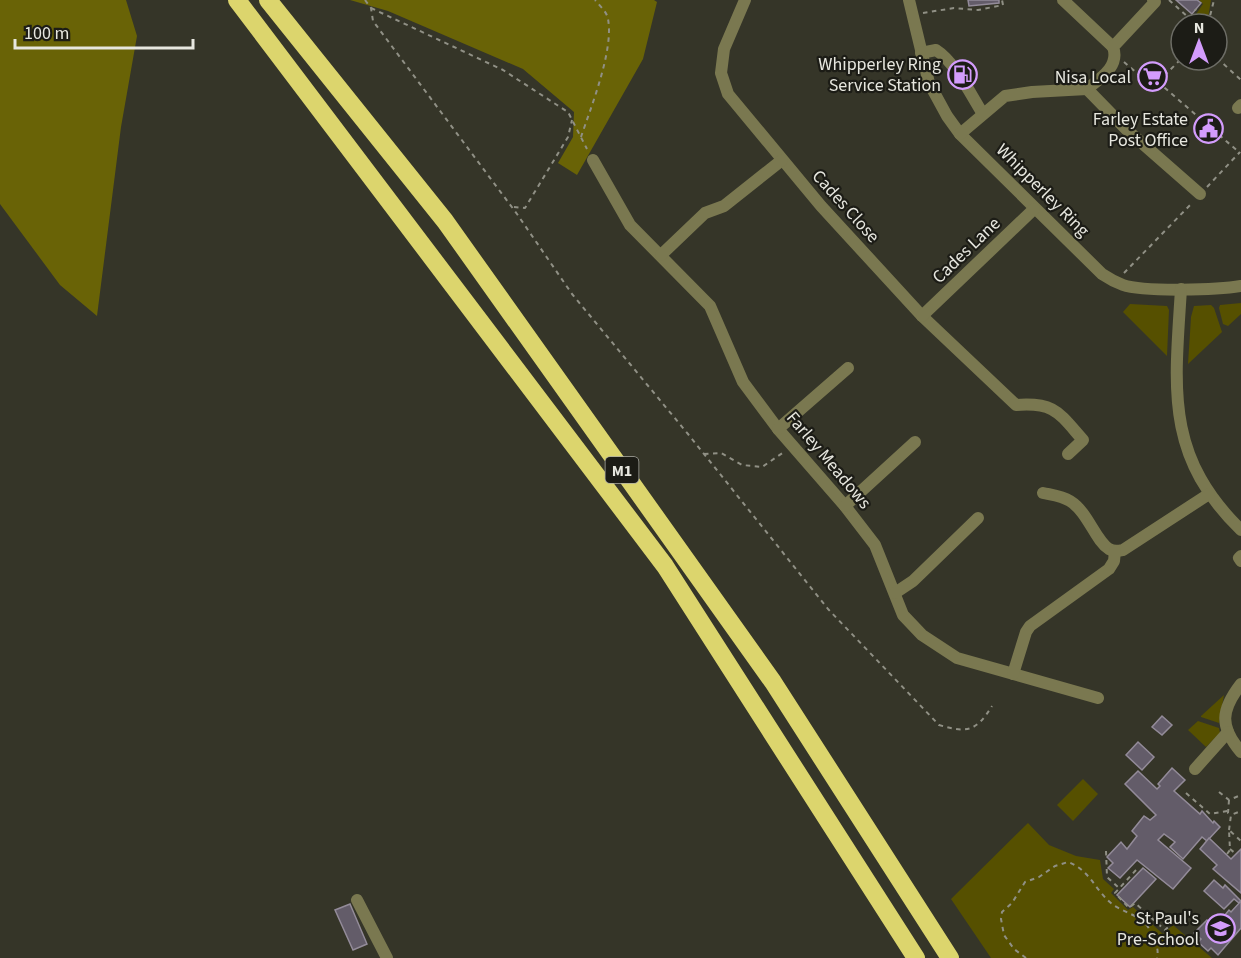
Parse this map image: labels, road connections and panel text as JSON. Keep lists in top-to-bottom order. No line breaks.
{"streets":{"highway":["M1"],"street":["Whipperley Ring","Cades Close","Cades Lane","Farley Meadows"]},"crossings":[["Whipperley Ring","Cades Lane"],["Cades Close","Cades Lane"]],"places":{"fuel station":["Whipperley Ring Service Station"],"supermarket":["Nisa Local"],"public building":["Farley Estate Post Office"],"school or university":["St Paul's Pre-School"]},"scale_bar":"100 m","north":"top"}
